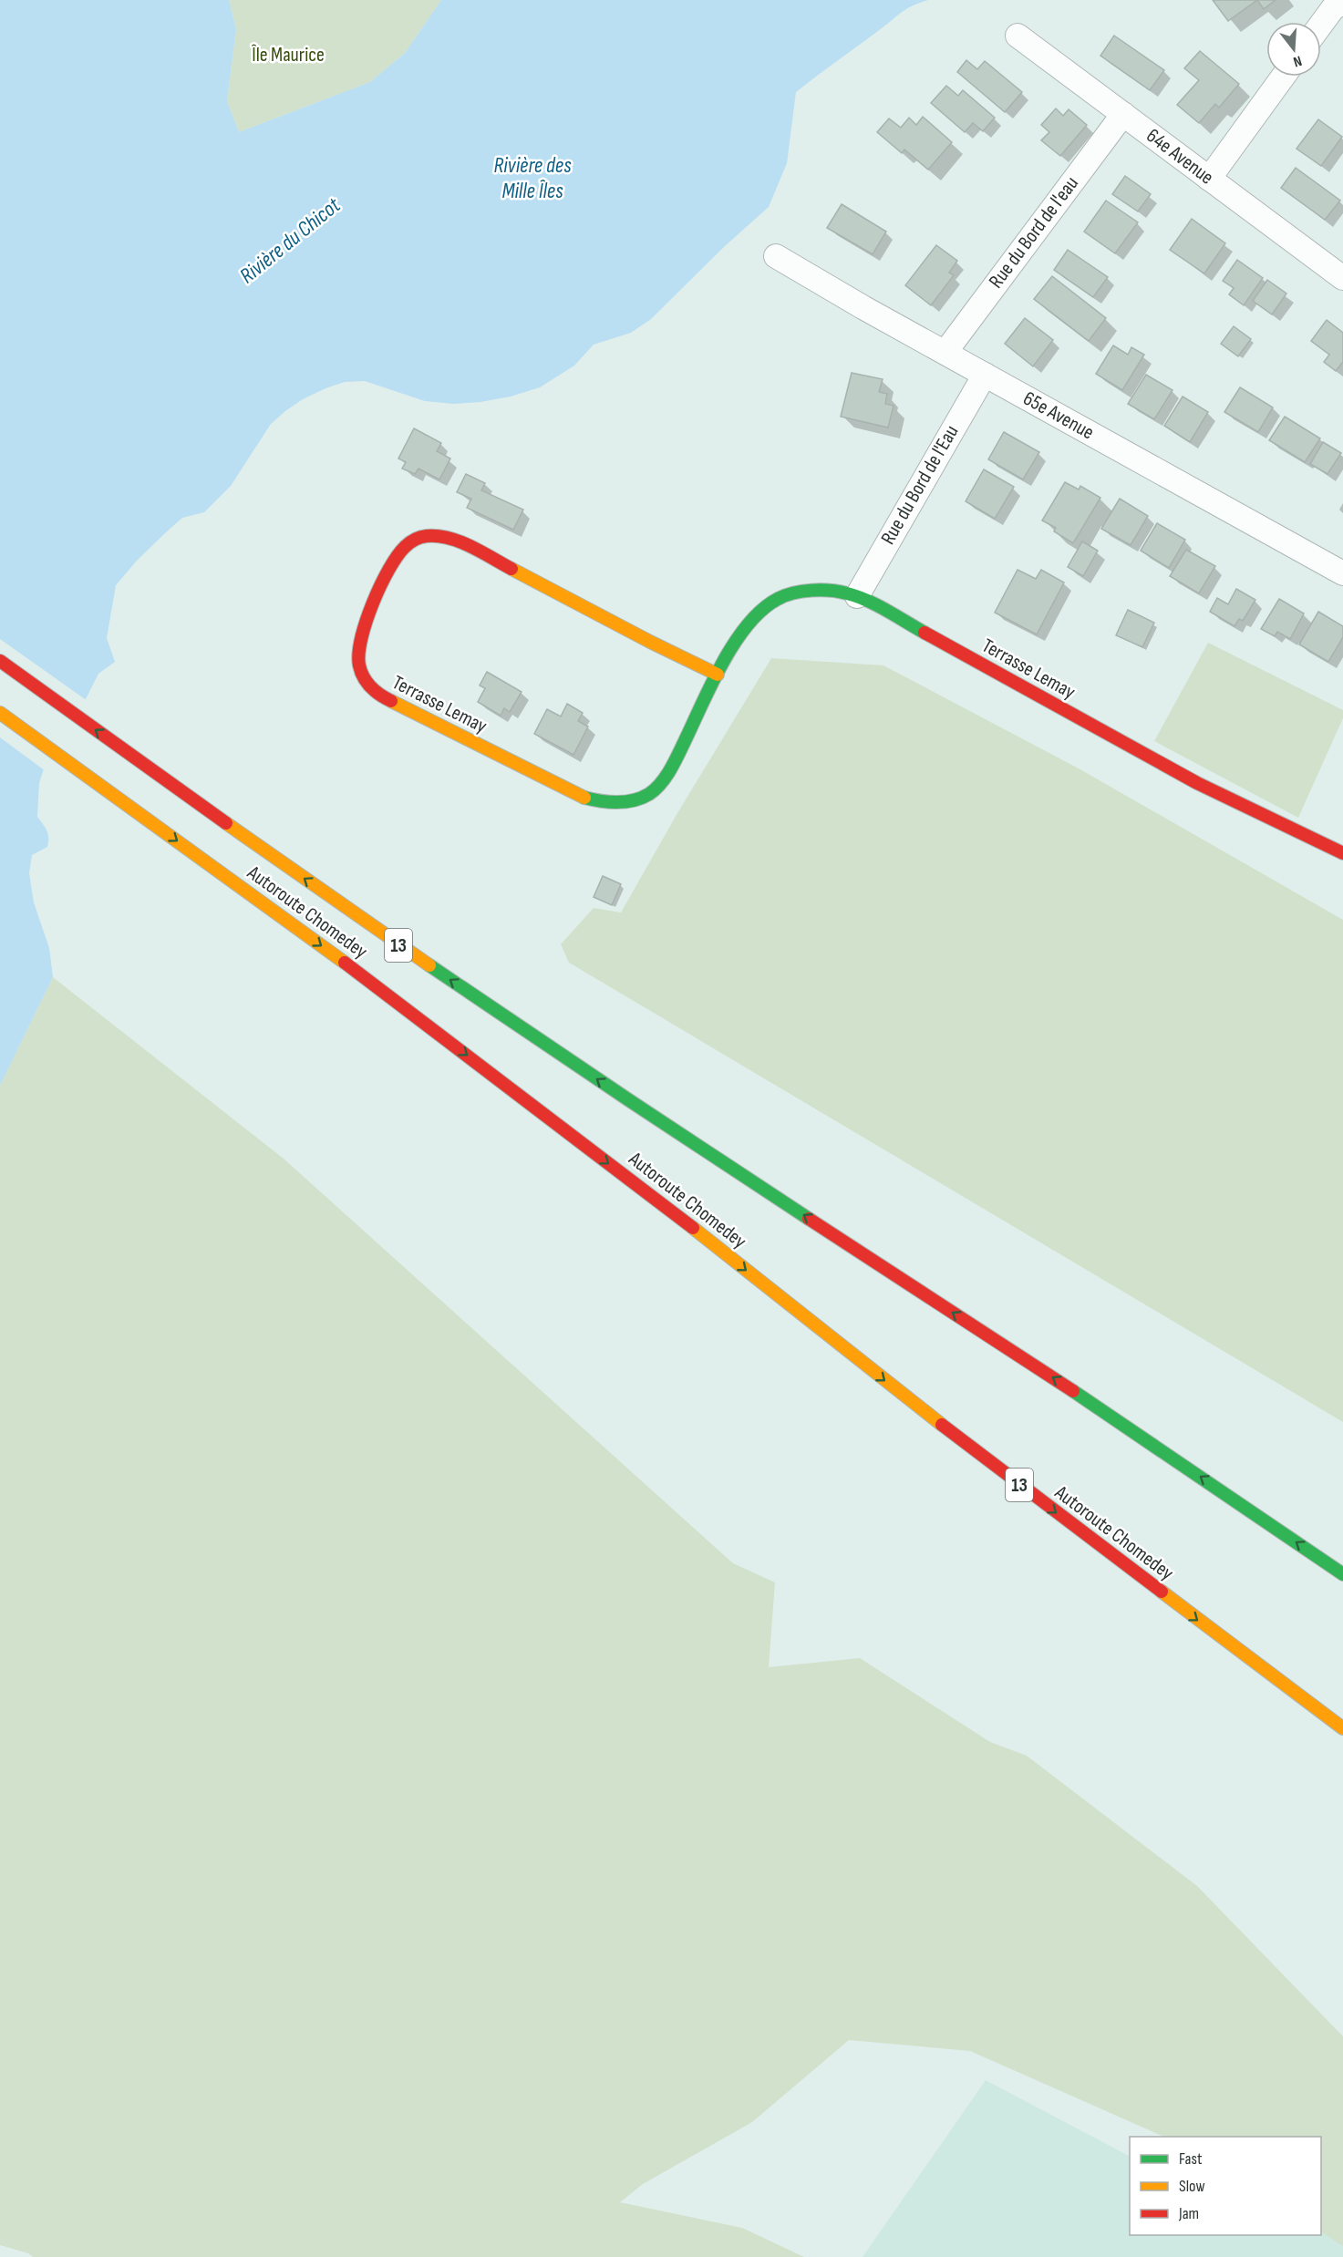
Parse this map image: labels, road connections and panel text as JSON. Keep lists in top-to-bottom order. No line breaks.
{"streets":{"main road":["Terrasse Lemay","Autoroute Chomedey","13"],"street":["64e Avenue","Rue du Bord de l'eau","65e Avenue","Rue du Bord de l'Eau"]},"crossings":[["64e Avenue","Rue du Bord de l'eau"],["Rue du Bord de l'eau","65e Avenue"],["65e Avenue","Rue du Bord de l'Eau"],["Rue du Bord de l'Eau","Terrasse Lemay"]],"water":["Rivière des Mille Îles","Rivière du Chicot"],"parks":["Île Maurice"],"legend":["Fast","Slow","Jam"],"north":"bottom"}
